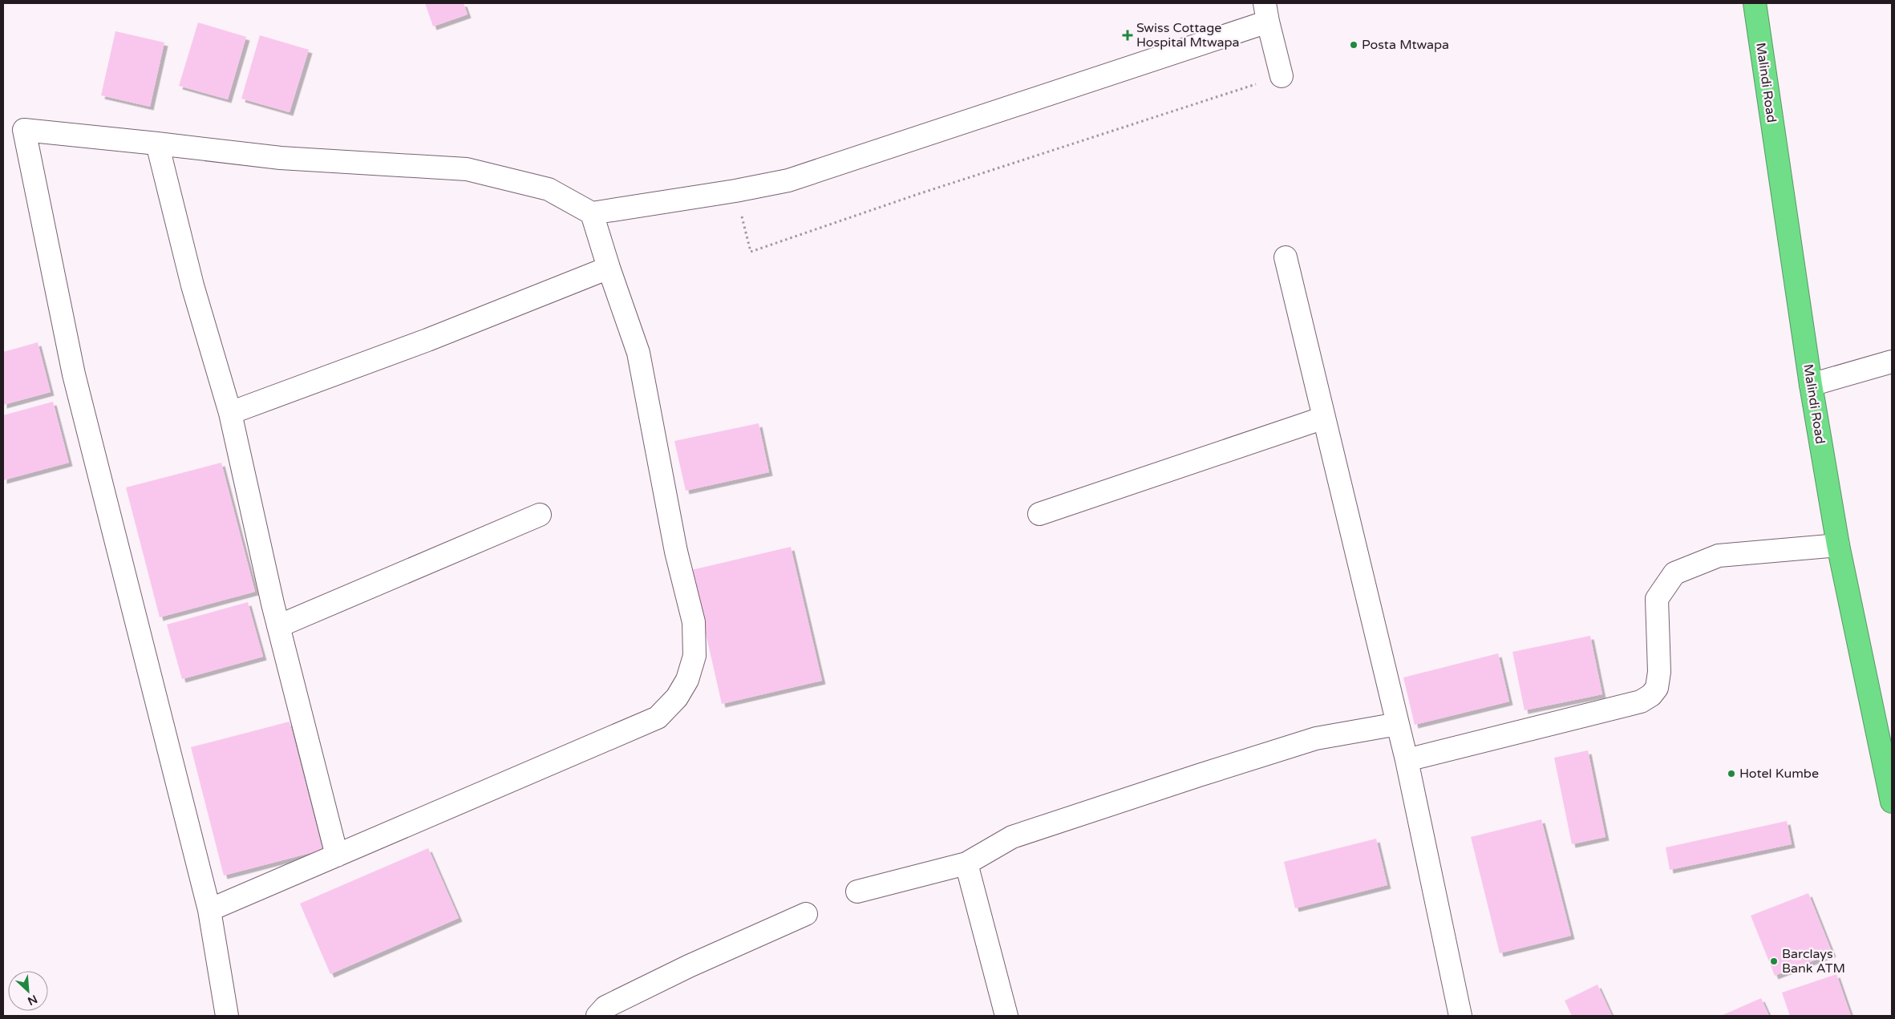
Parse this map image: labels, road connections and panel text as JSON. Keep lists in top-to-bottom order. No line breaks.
{"streets":{"highway":["Malindi Road"]},"places":{"health":["Swiss Cottage Hospital Mtwapa"],"other":["Posta Mtwapa","Hotel Kumbe","Barclays Bank ATM"]},"north":"bottom right"}
